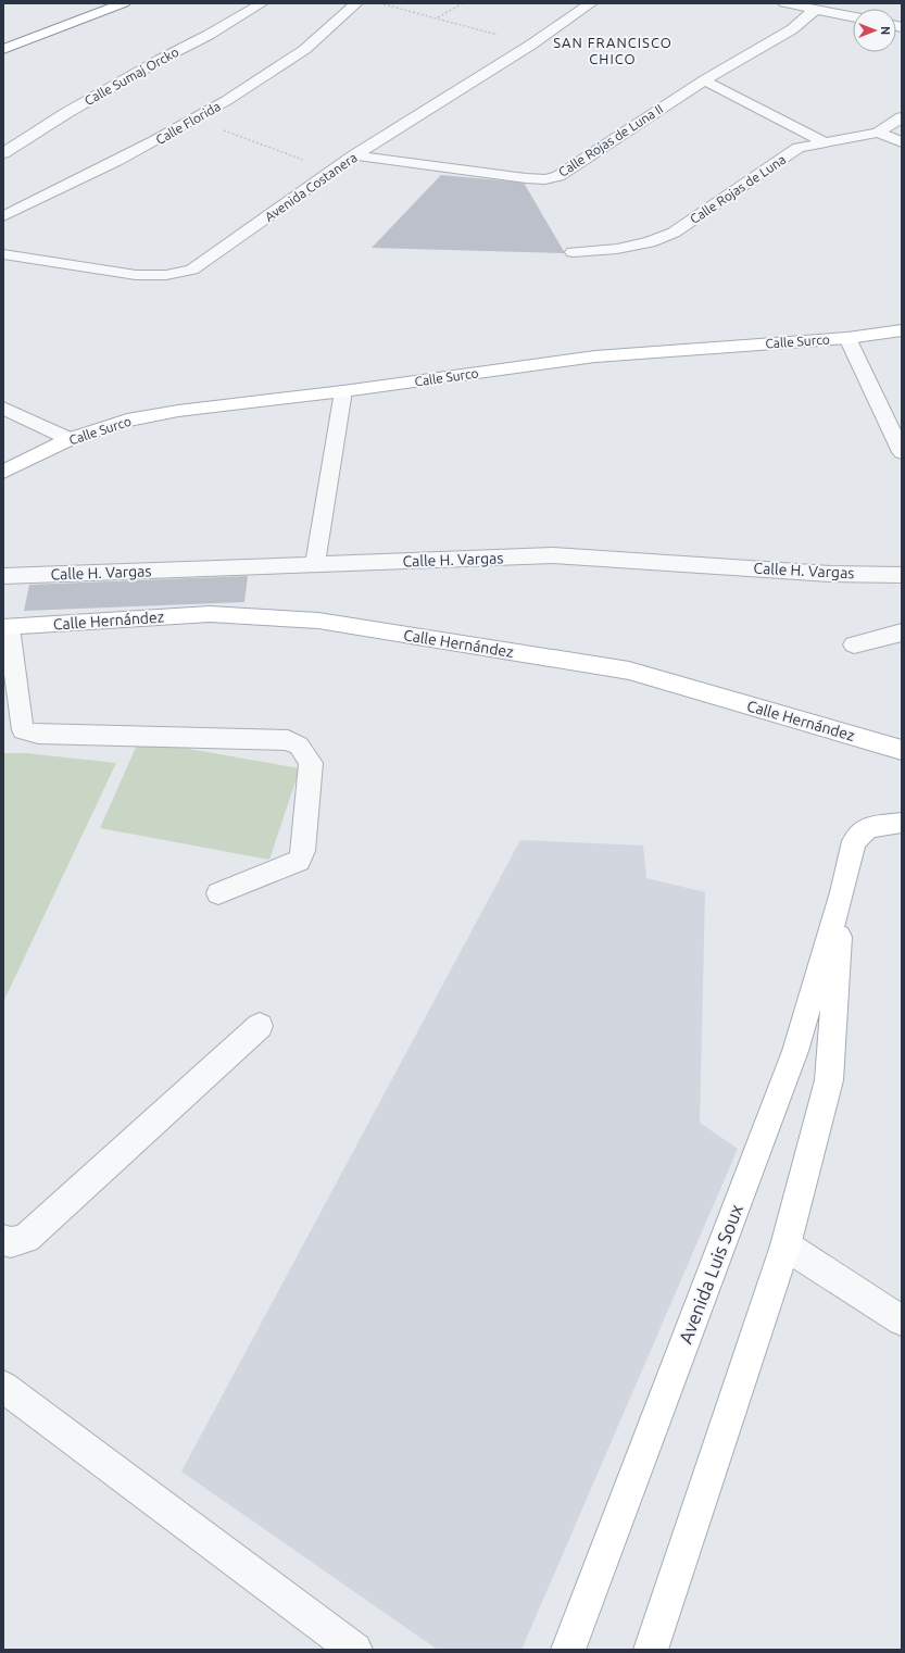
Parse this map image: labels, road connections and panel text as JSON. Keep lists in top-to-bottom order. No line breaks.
{"streets":{"main road":["Calle Surco","Calle Hernández","Avenida Luis Soux"],"street":["Calle Sumaj Orcko","Calle Florida","Calle Rojas de Luna II","Avenida Costanera","Calle Rojas de Luna","Calle H. Vargas"]},"crossings":[["Calle Rojas de Luna II","Avenida Costanera"]],"districts":["SAN FRANCISCO CHICO"],"north":"right"}
